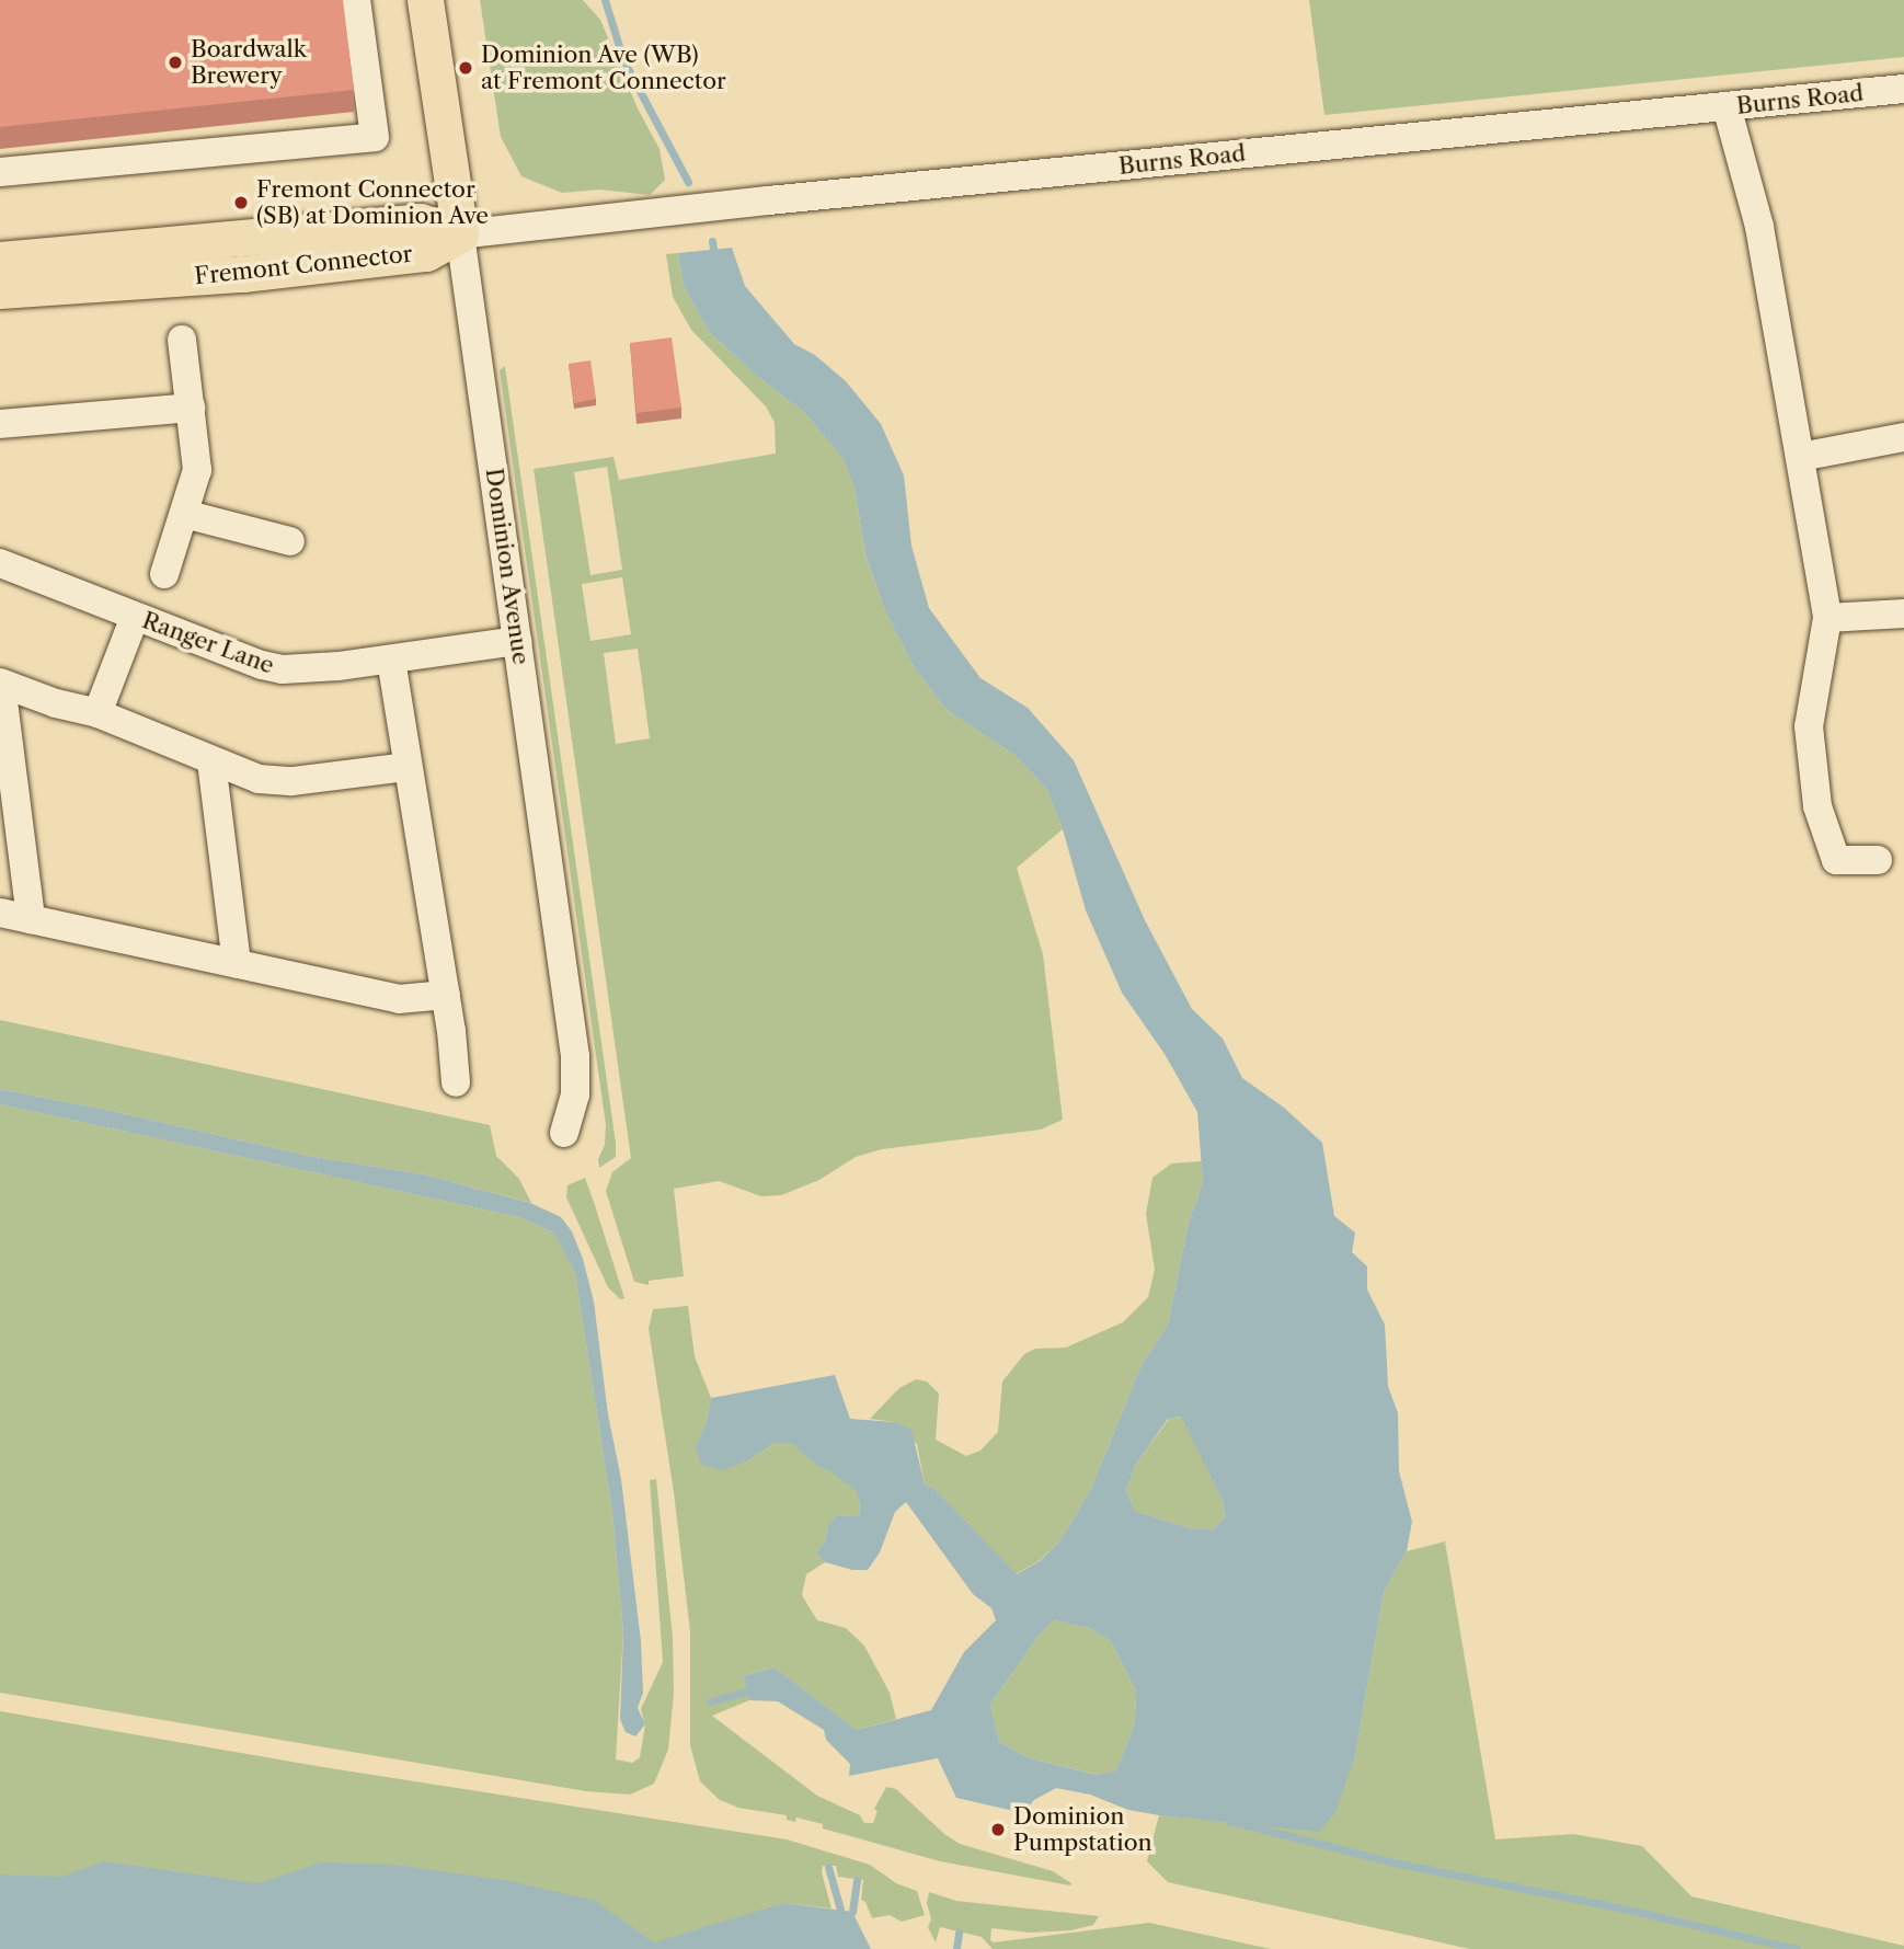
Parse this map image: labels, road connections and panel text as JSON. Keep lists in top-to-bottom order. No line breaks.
{"streets":{"main road":["Fremont Connector","Dominion Avenue"],"street":["Burns Road","Ranger Lane"]},"crossings":[["Burns Road","Fremont Connector"],["Burns Road","Dominion Avenue"],["Fremont Connector","Dominion Avenue"],["Dominion Avenue","Ranger Lane"]],"places":["Boardwalk Brewery","Dominion Ave (WB) at Fremont Connector","Fremont Connector (SB) at Dominion Ave","Dominion Pumpstation"]}
